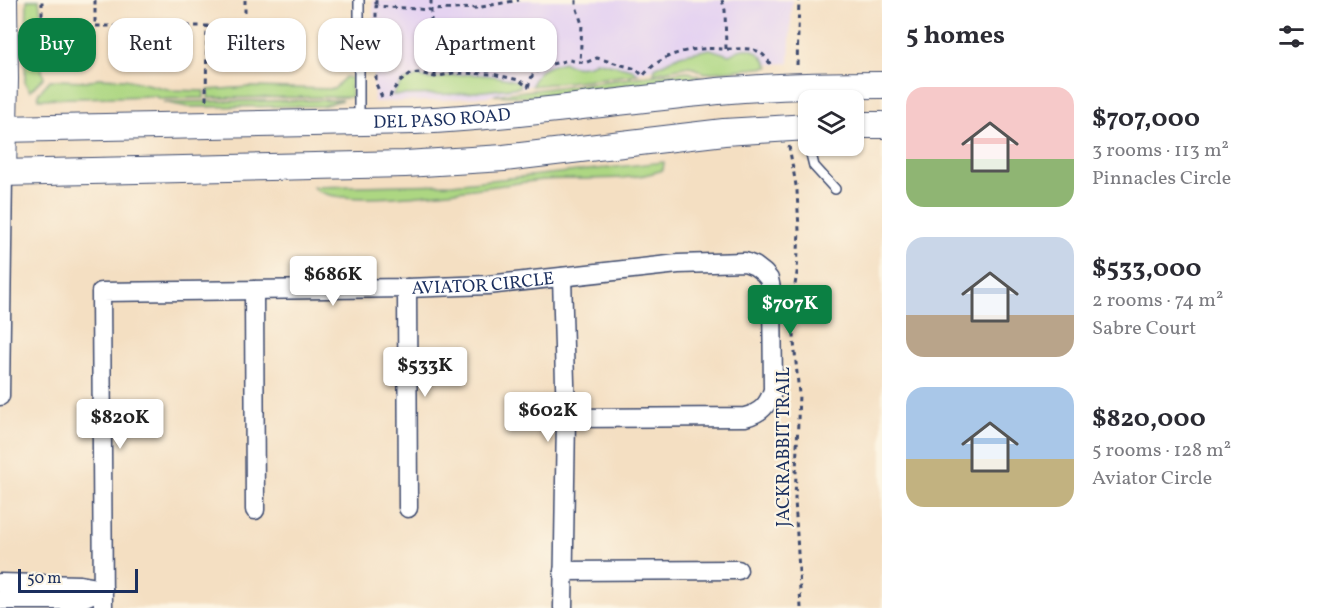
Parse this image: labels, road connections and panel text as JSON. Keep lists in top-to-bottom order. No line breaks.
{"streets":{"main road":["DEL PASO ROAD"],"street":["AVIATOR CIRCLE"],"path":["JACKRABBIT TRAIL"]},"scale_bar":"50 m","page":{"heading":"5 homes","chip":["Buy","Rent","Filters","New","Apartment"],"list":[{"name":"$707,000","note":"3 rooms · 113 m² · Pinnacles Circle"},{"name":"$533,000","note":"2 rooms · 74 m² · Sabre Court"},{"name":"$820,000","note":"5 rooms · 128 m² · Aviator Circle"}],"price":["$686K","$707K","$533K","$602K","$820K"],"scale":"50 m"}}
